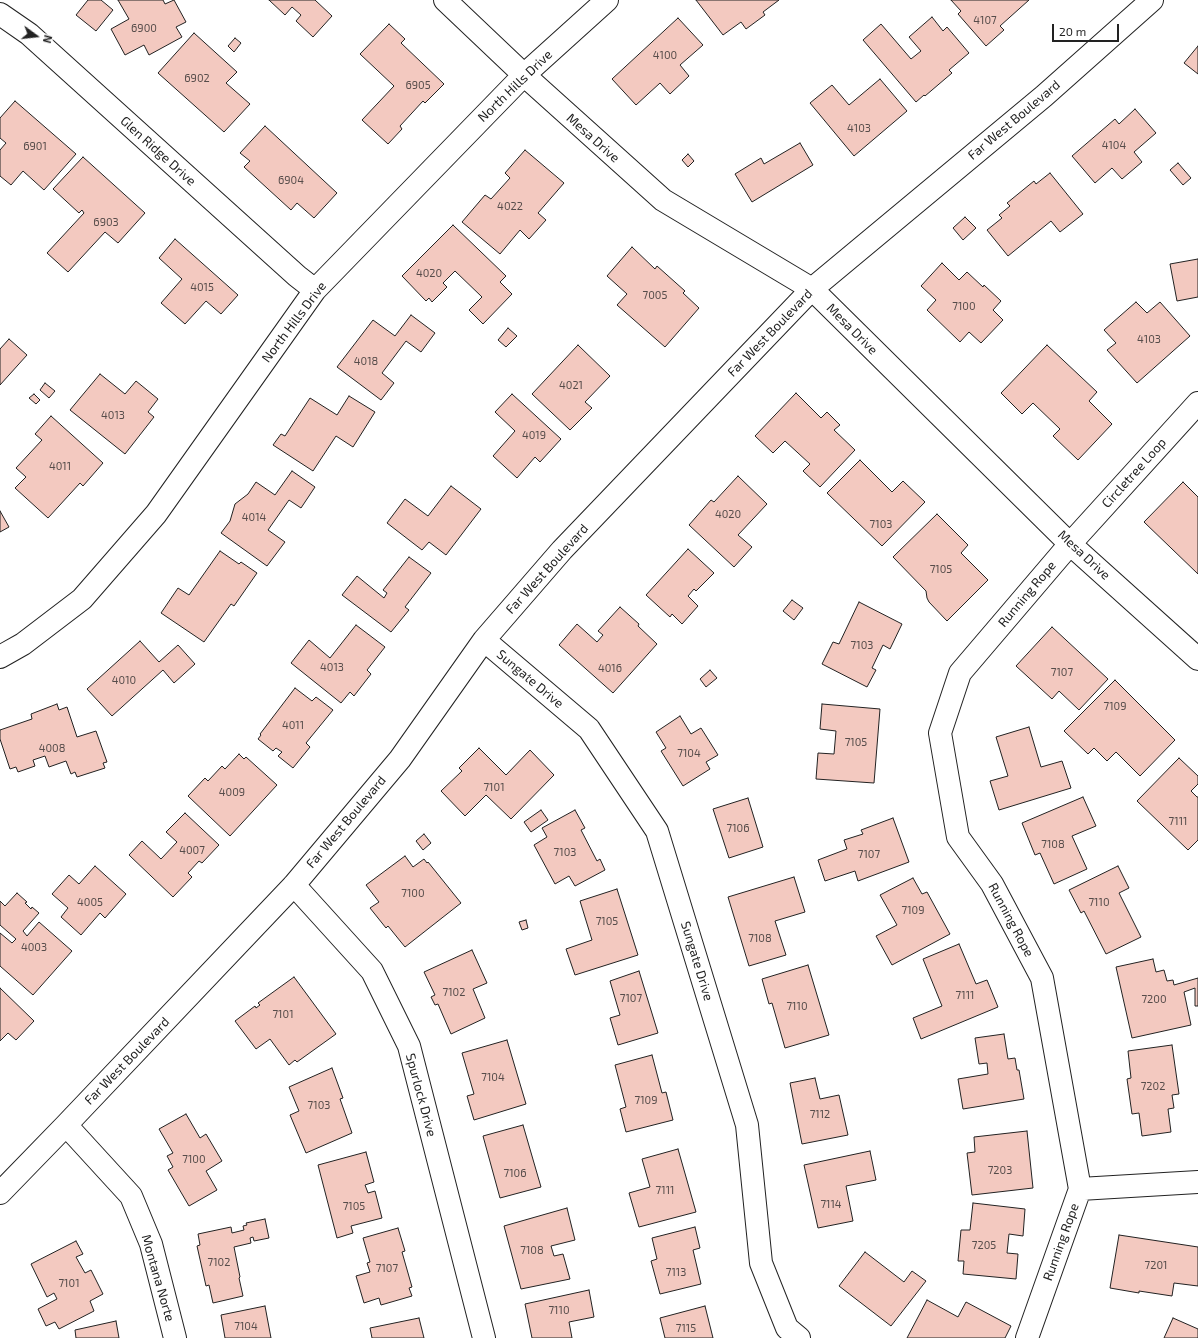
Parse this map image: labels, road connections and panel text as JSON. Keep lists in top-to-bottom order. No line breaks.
{"streets":{"street":["North Hills Drive","Far West Boulevard","Mesa Drive","Glen Ridge Drive","Circletree Loop","Running Rope","Sungate Drive","Spurlock Drive","Montana Norte"]},"crossings":[["North Hills Drive","Mesa Drive"],["North Hills Drive","Glen Ridge Drive"],["Far West Boulevard","Mesa Drive"],["Far West Boulevard","Sungate Drive"],["Far West Boulevard","Spurlock Drive"],["Far West Boulevard","Montana Norte"],["Mesa Drive","Circletree Loop"],["Mesa Drive","Running Rope"],["Circletree Loop","Running Rope"]],"house_numbers":["4107","6900","4100","6902","6905","4103","4104","6901","6904","4022","6903","4020","4015","7005","7100","4103","4018","4021","4013","4019","4011","4020","4014","7103","7105","7103","4013","4016","7107","4010","7109","4011","7105","4008","7104","7101","4009","7111","7106","7108","4007","7103","7107","7100","4005","7110","7109","7105","7108","4003","7102","7111","7107","7200","7110","7101","7104","7202","7109","7103","7112","7100","7203","7106","7111","7114","7105","7205","7108","7102","7201","7107","7113","7101","7110","7104","7115"],"scale_bar":"20 m","north":"right"}
